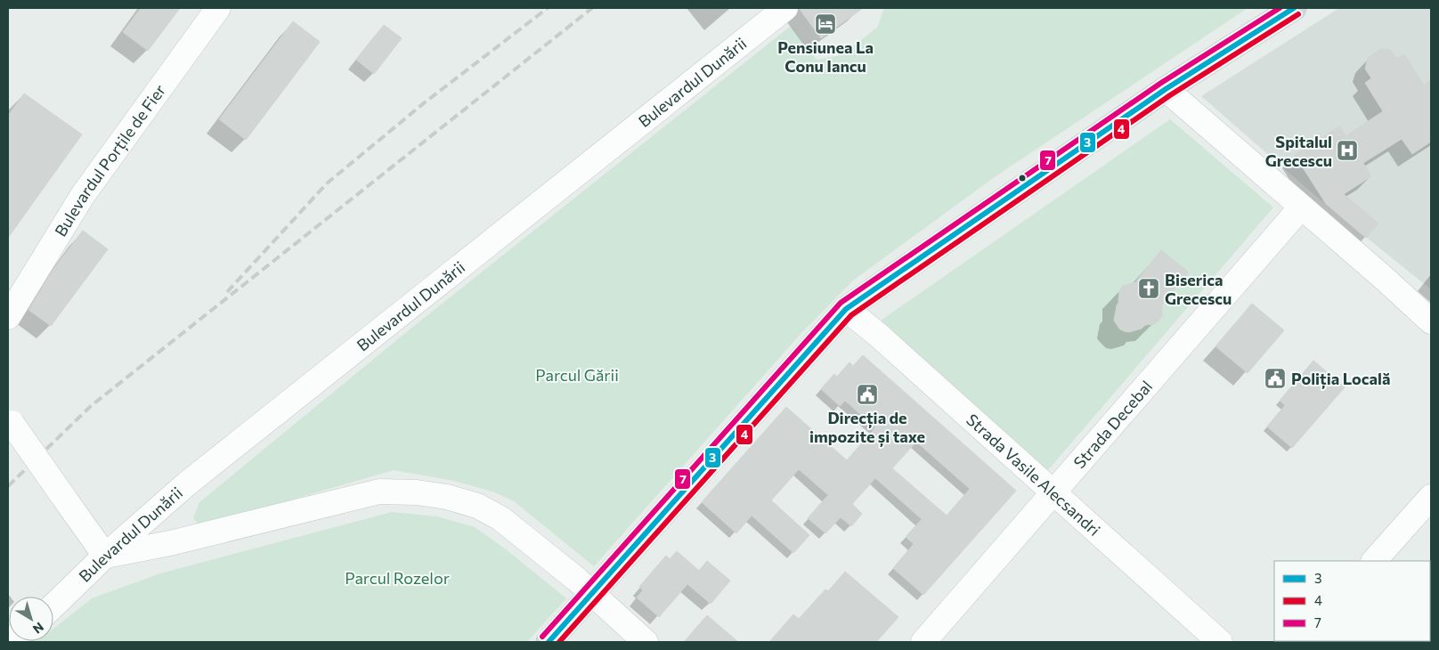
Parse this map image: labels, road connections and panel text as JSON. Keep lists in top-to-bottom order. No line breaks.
{"streets":{"street":["Bulevardul Dunării","Bulevardul Porțile de Fier","Strada Decebal","Strada Vasile Alecsandri"]},"crossings":[["Strada Decebal","Strada Vasile Alecsandri"]],"parks":["Parcul Gării","Parcul Rozelor"],"places":{"hotel":["Pensiunea La Conu Iancu"],"hospital":["Spitalul Grecescu"],"church":["Biserica Grecescu"],"public building":["Poliția Locală","Direcția de impozite și taxe"]},"lines":["transit line 3","transit line 7","transit line 4"],"legend":["3","4","7"],"north":"bottom right"}
